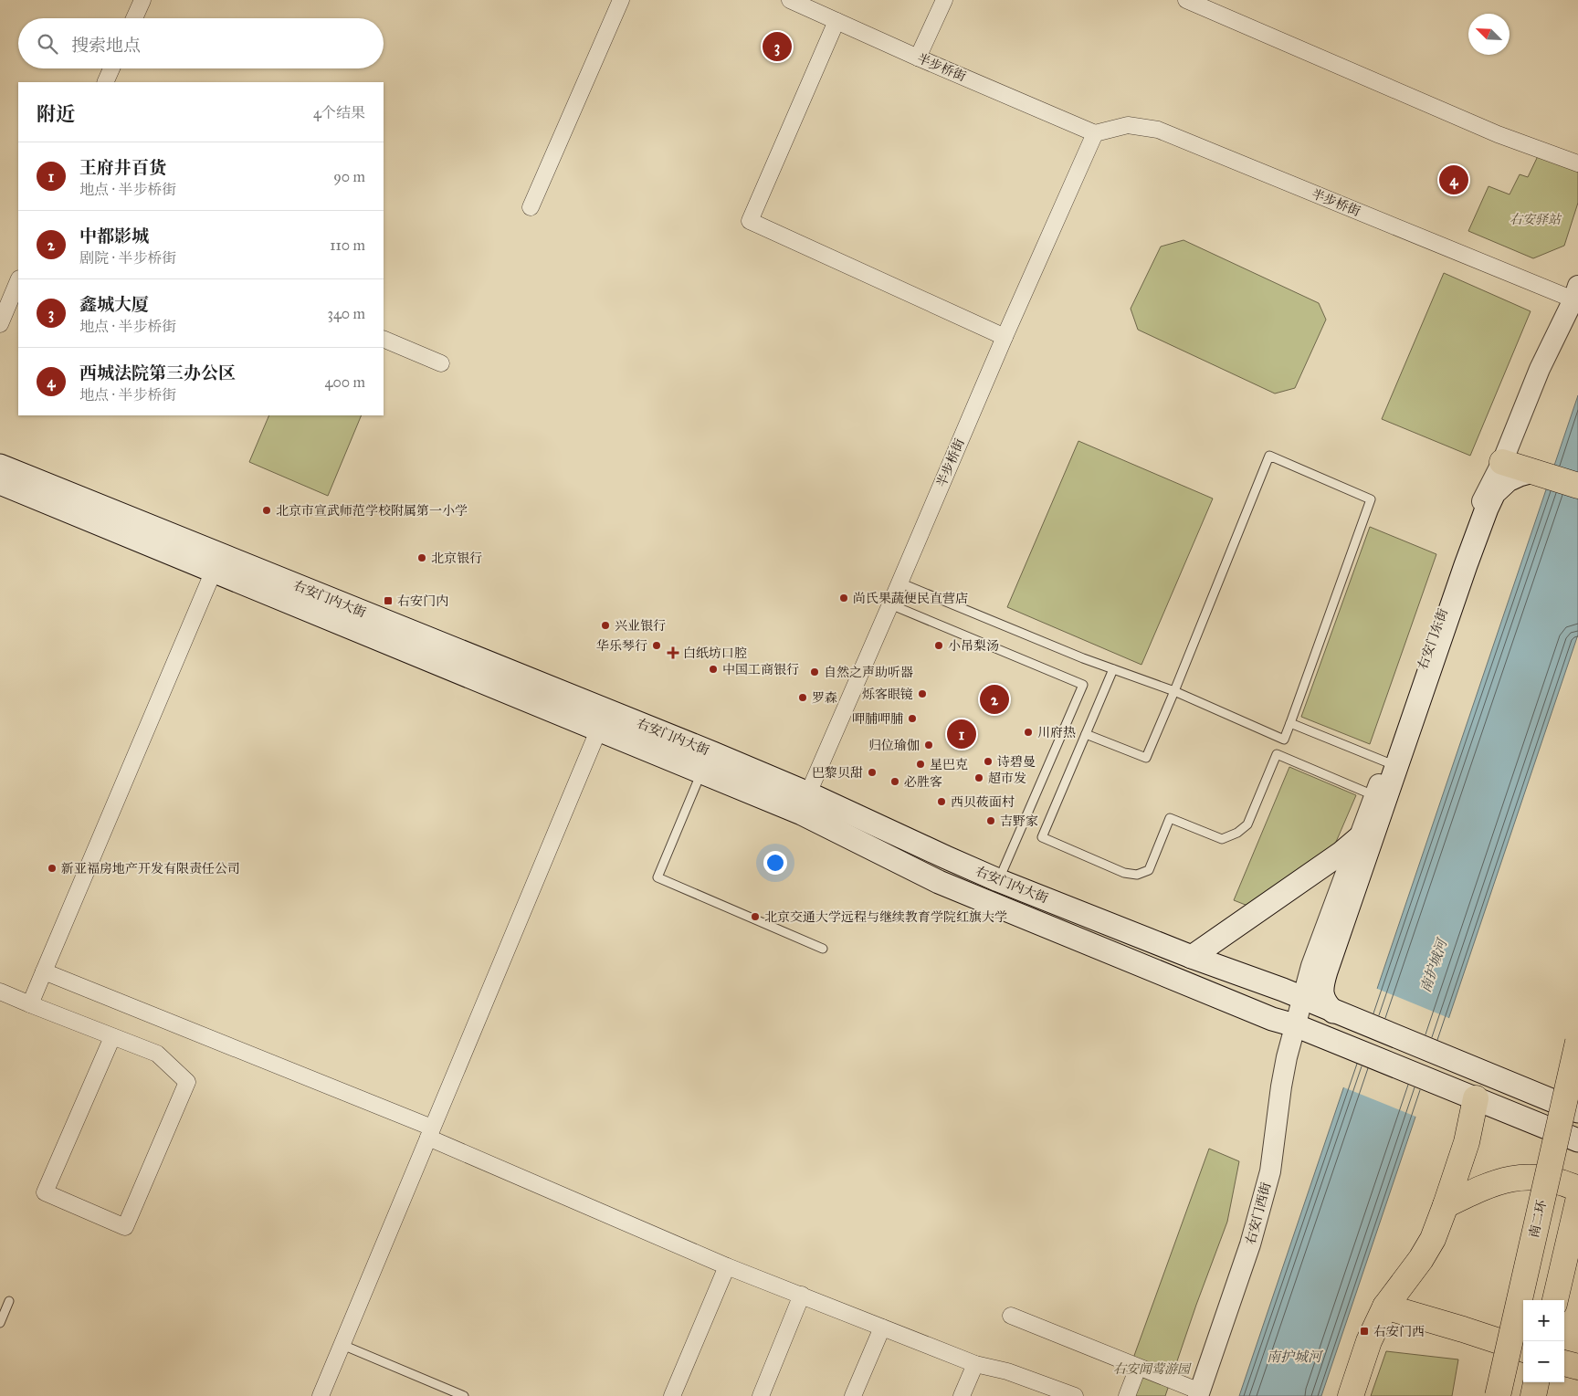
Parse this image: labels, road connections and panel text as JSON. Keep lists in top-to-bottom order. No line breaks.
{"streets":{"highway":["南二环"],"main road":["右安门内大街"],"street":["半步桥街","右安门东街","右安门西街"]},"crossings":[["半步桥街","右安门内大街"],["半步桥街","右安门东街"],["右安门内大街","右安门东街"],["右安门内大街","右安门西街"],["右安门东街","右安门西街"]],"water":["南护城河"],"parks":["右安驿站","右安闻莺游园"],"places":{"other":["北京市宣武师范学校附属第一小学","北京银行","尚氏果蔬便民直营店","兴业银行","华乐琴行","小吊梨汤","中国工商银行","自然之声助听器","烁客眼镜","罗森","呷脯呷脯","川府热","归位瑜伽","诗碧曼","星巴克","巴黎贝甜","超市发","必胜客","西贝莜面村","吉野家","新亚福房地产开发有限责任公司","北京交通大学远程与继续教育学院红旗大学"],"transit":["右安门内","右安门西"],"health":["白纸坊口腔"]},"north":"top left","page":{"search":"搜索地点","pins":["3","4","2","1"],"heading":["附近","4个结果"],"list":[{"mark":"1","name":"王府井百货","note":"地点 · 半步桥街","value":"90 m"},{"mark":"2","name":"中都影城","note":"剧院 · 半步桥街","value":"110 m"},{"mark":"3","name":"鑫城大厦","note":"地点 · 半步桥街","value":"340 m"},{"mark":"4","name":"西城法院第三办公区","note":"地点 · 半步桥街","value":"400 m"}],"map_buttons":["+","−"]}}
